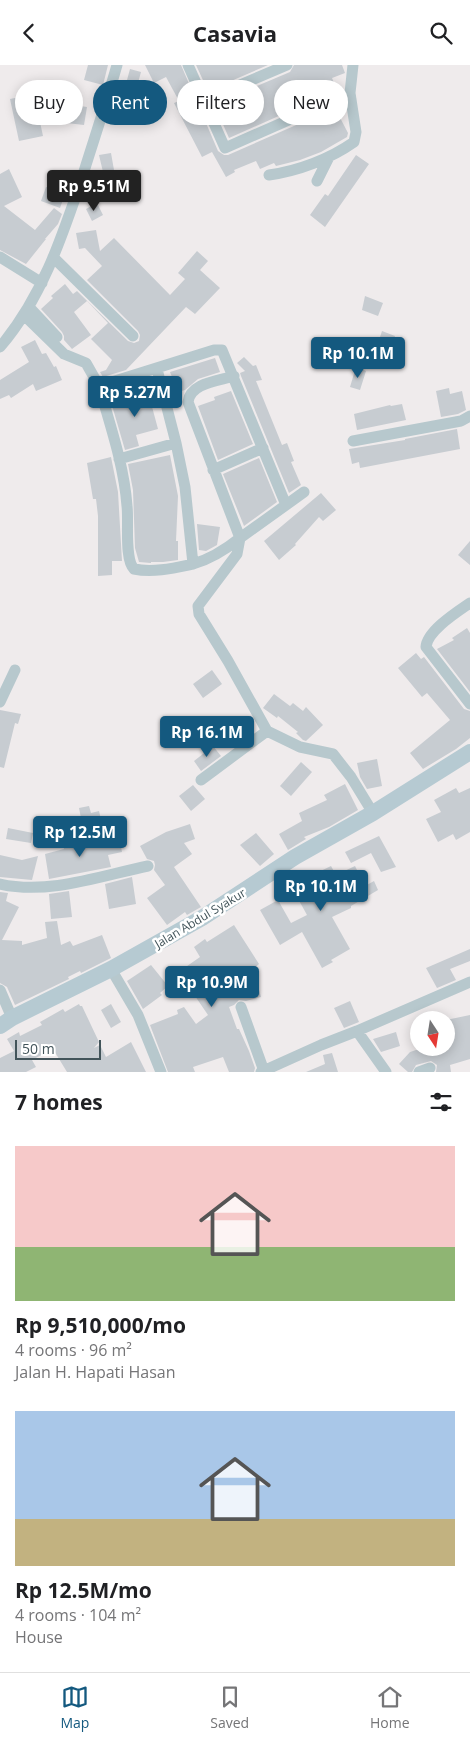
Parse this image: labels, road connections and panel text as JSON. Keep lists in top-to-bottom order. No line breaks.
{"streets":{"street":["Jalan Abdul Syakur"]},"scale_bar":"50 m","north":"bottom","page":{"header":"Casavia","chip":["Buy","Rent","Filters","New"],"price":["Rp 9.51M","Rp 10.1M","Rp 5.27M","Rp 16.1M","Rp 12.5M","Rp 10.1M","Rp 10.9M"],"scale":"50 m","heading":"7 homes","list":[{"name":"Rp 9,510,000/mo","note":"4 rooms · 96 m² · Jalan H. Hapati Hasan"},{"name":"Rp 12.5M/mo","note":"4 rooms · 104 m² · House"}],"tabs":["Map","Saved","Home"]}}
